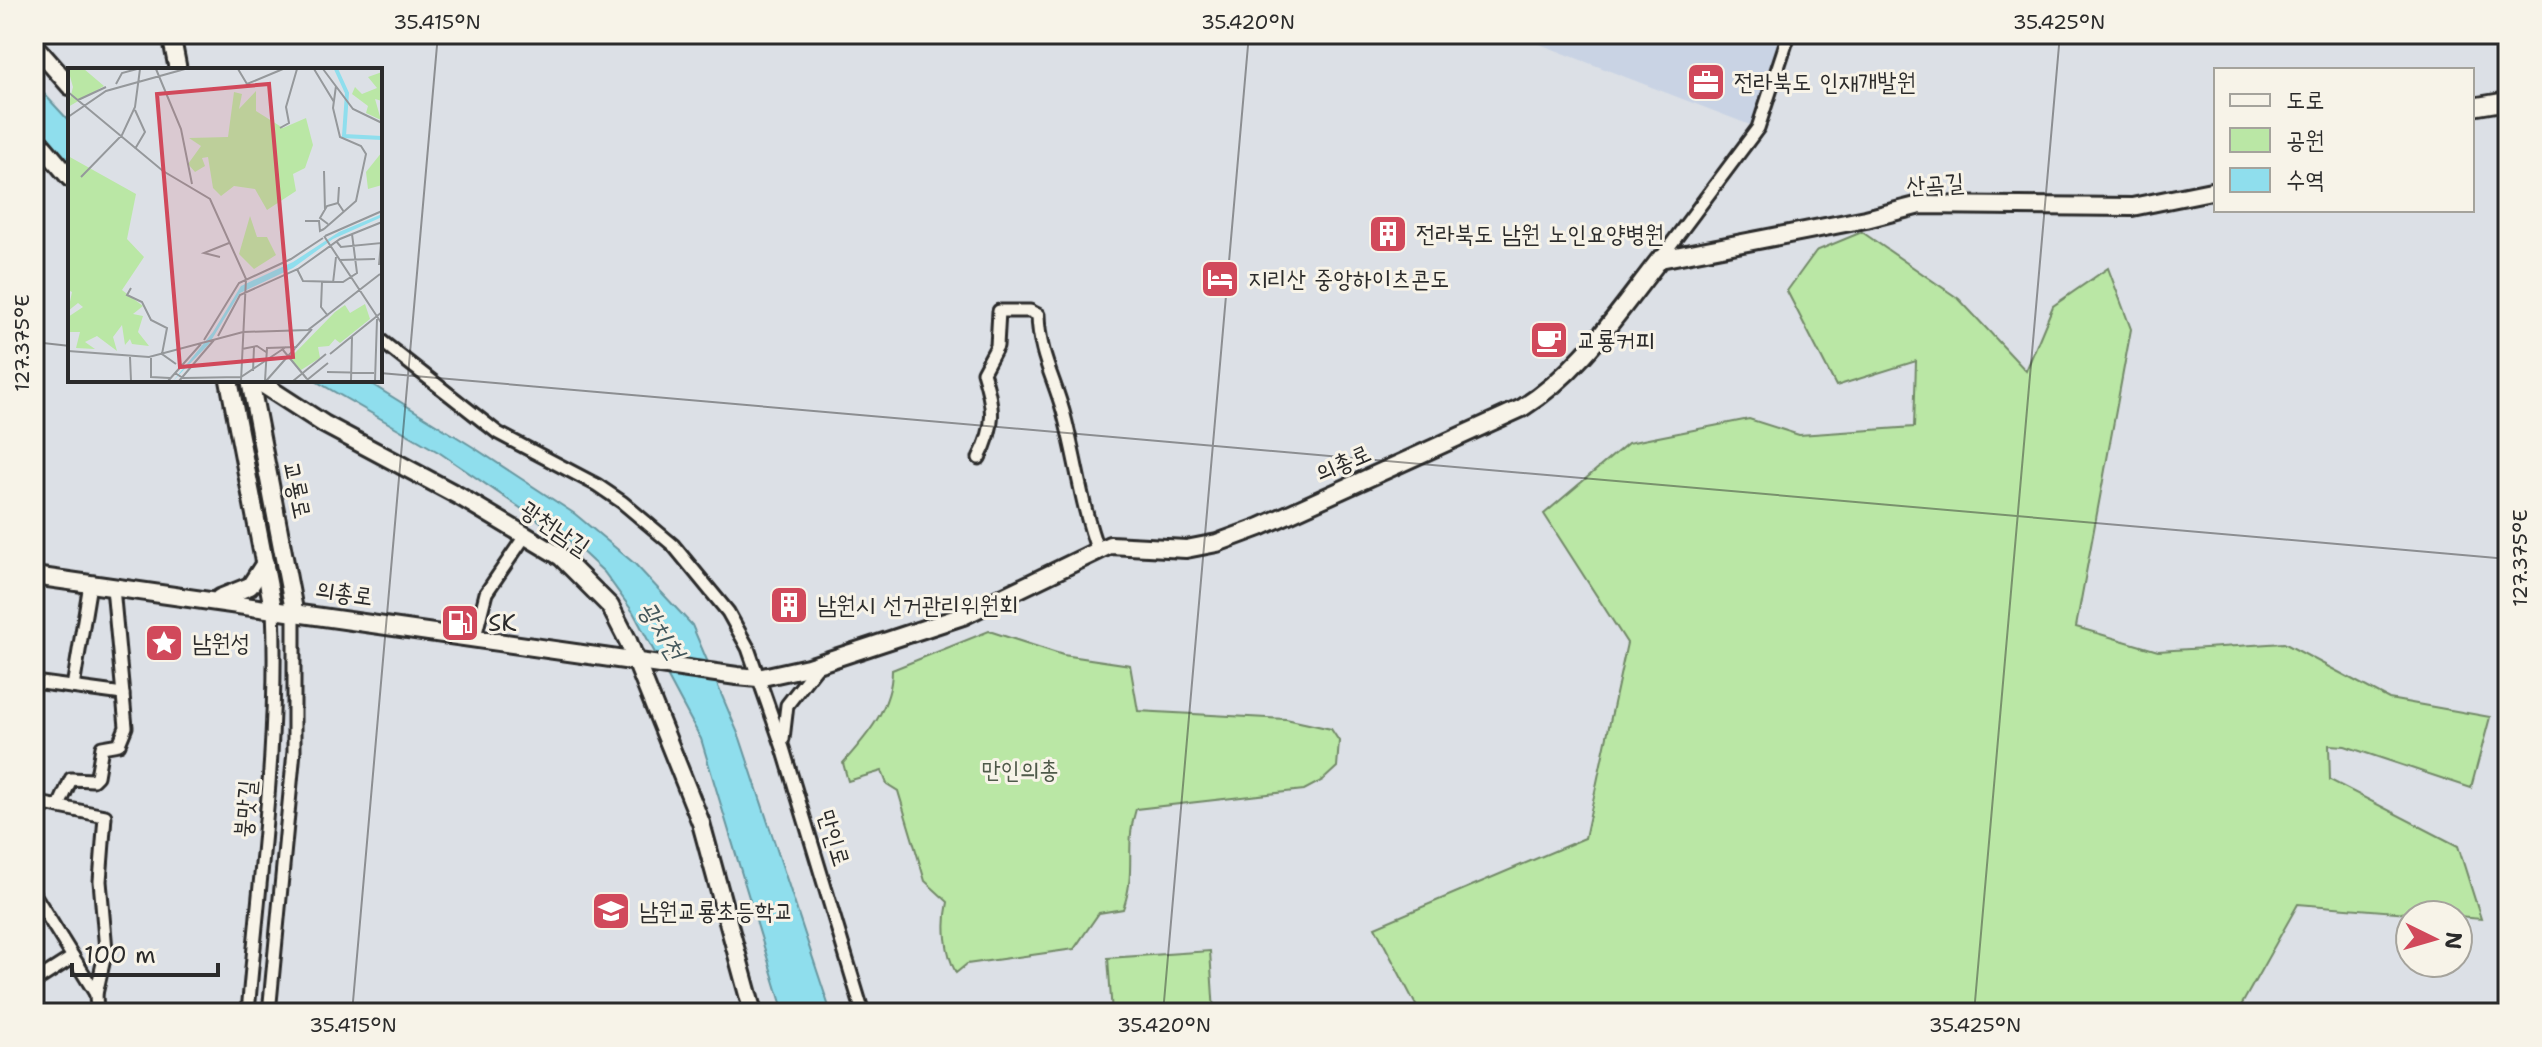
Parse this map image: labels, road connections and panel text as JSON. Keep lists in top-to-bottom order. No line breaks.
{"streets":{"street":["산곡길","의총로","교룡로","광천남길","붕맛길","만인로"]},"crossings":[["산곡길","의총로"],["의총로","교룡로"],["의총로","광천남길"],["의총로","붕맛길"],["의총로","만인로"],["교룡로","붕맛길"]],"water":["광치천"],"parks":["만인의총"],"places":{"office":["전라북도 인재개발원"],"building":["전라북도 남원 노인요양병원","남원시 선거관리위원회"],"hotel":["지리산 중앙하이츠콘도"],"cafe":["교룡커피"],"fuel station":["SK"],"place":["남원성"],"school or university":["남원교룡초등학교"]},"legend":["도로","공원","수역"],"scale_bar":"100 m","north":"right","coordinates":["35.415°N","35.420°N","35.425°N","127.375°E"]}
